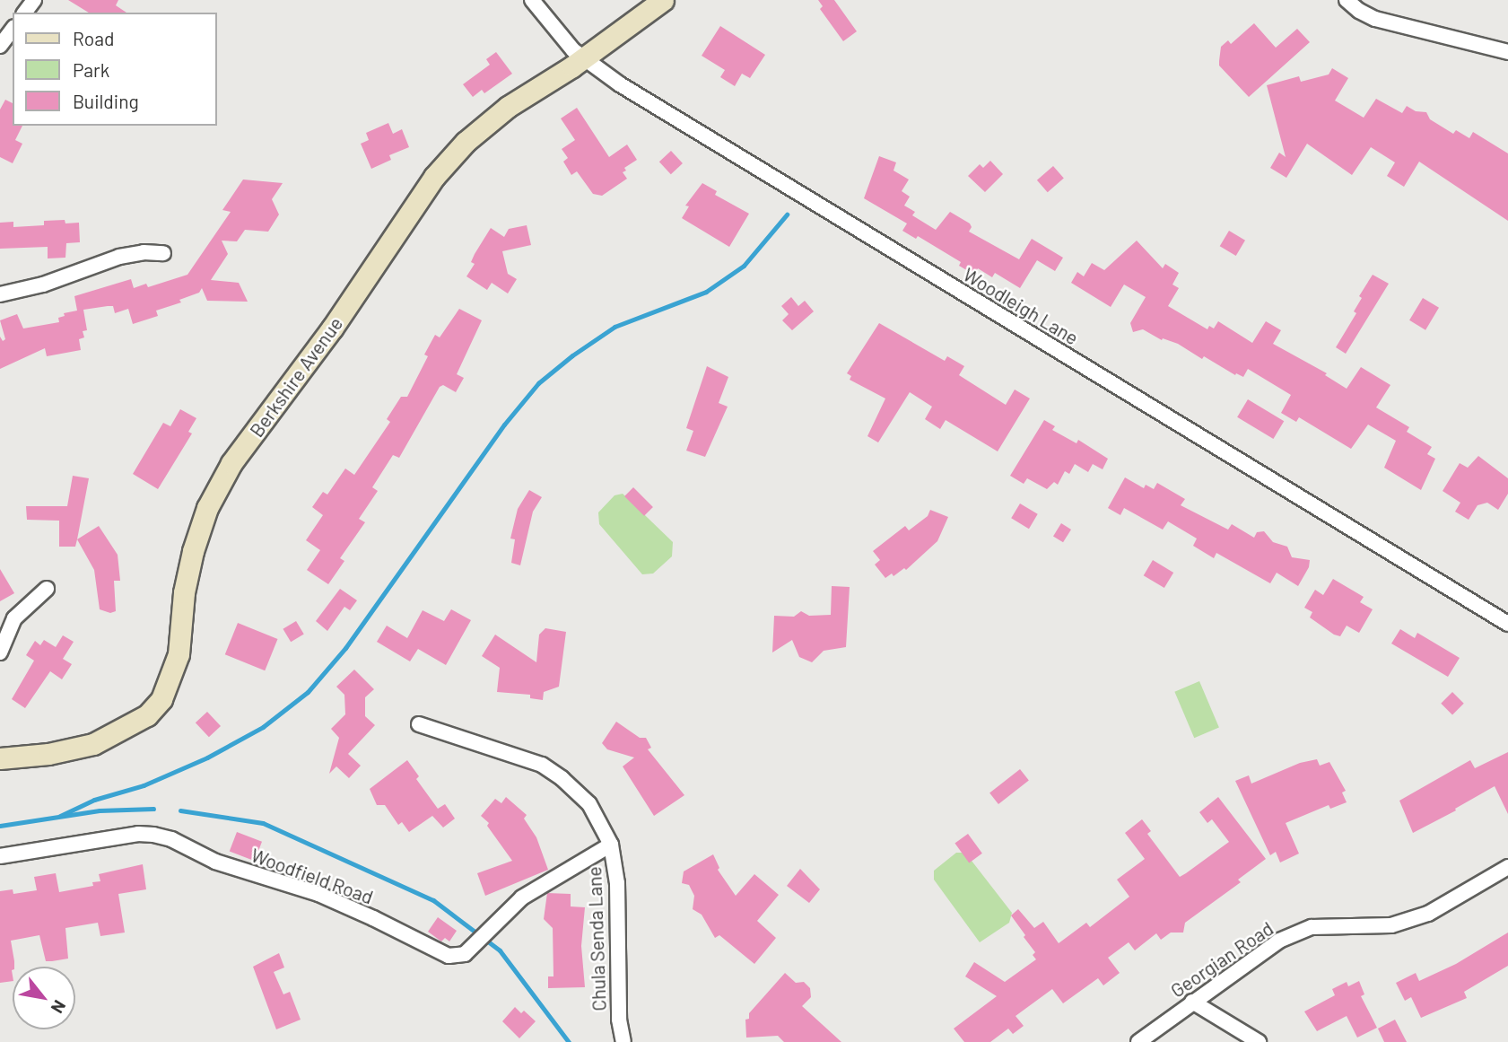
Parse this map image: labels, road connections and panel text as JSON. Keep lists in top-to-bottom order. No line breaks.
{"streets":{"street":["Woodleigh Lane","Berkshire Avenue","Woodfield Road","Chula Senda Lane","Georgian Road"]},"crossings":[["Woodleigh Lane","Berkshire Avenue"],["Woodfield Road","Chula Senda Lane"]],"legend":["Road","Park","Building"],"north":"bottom right"}
